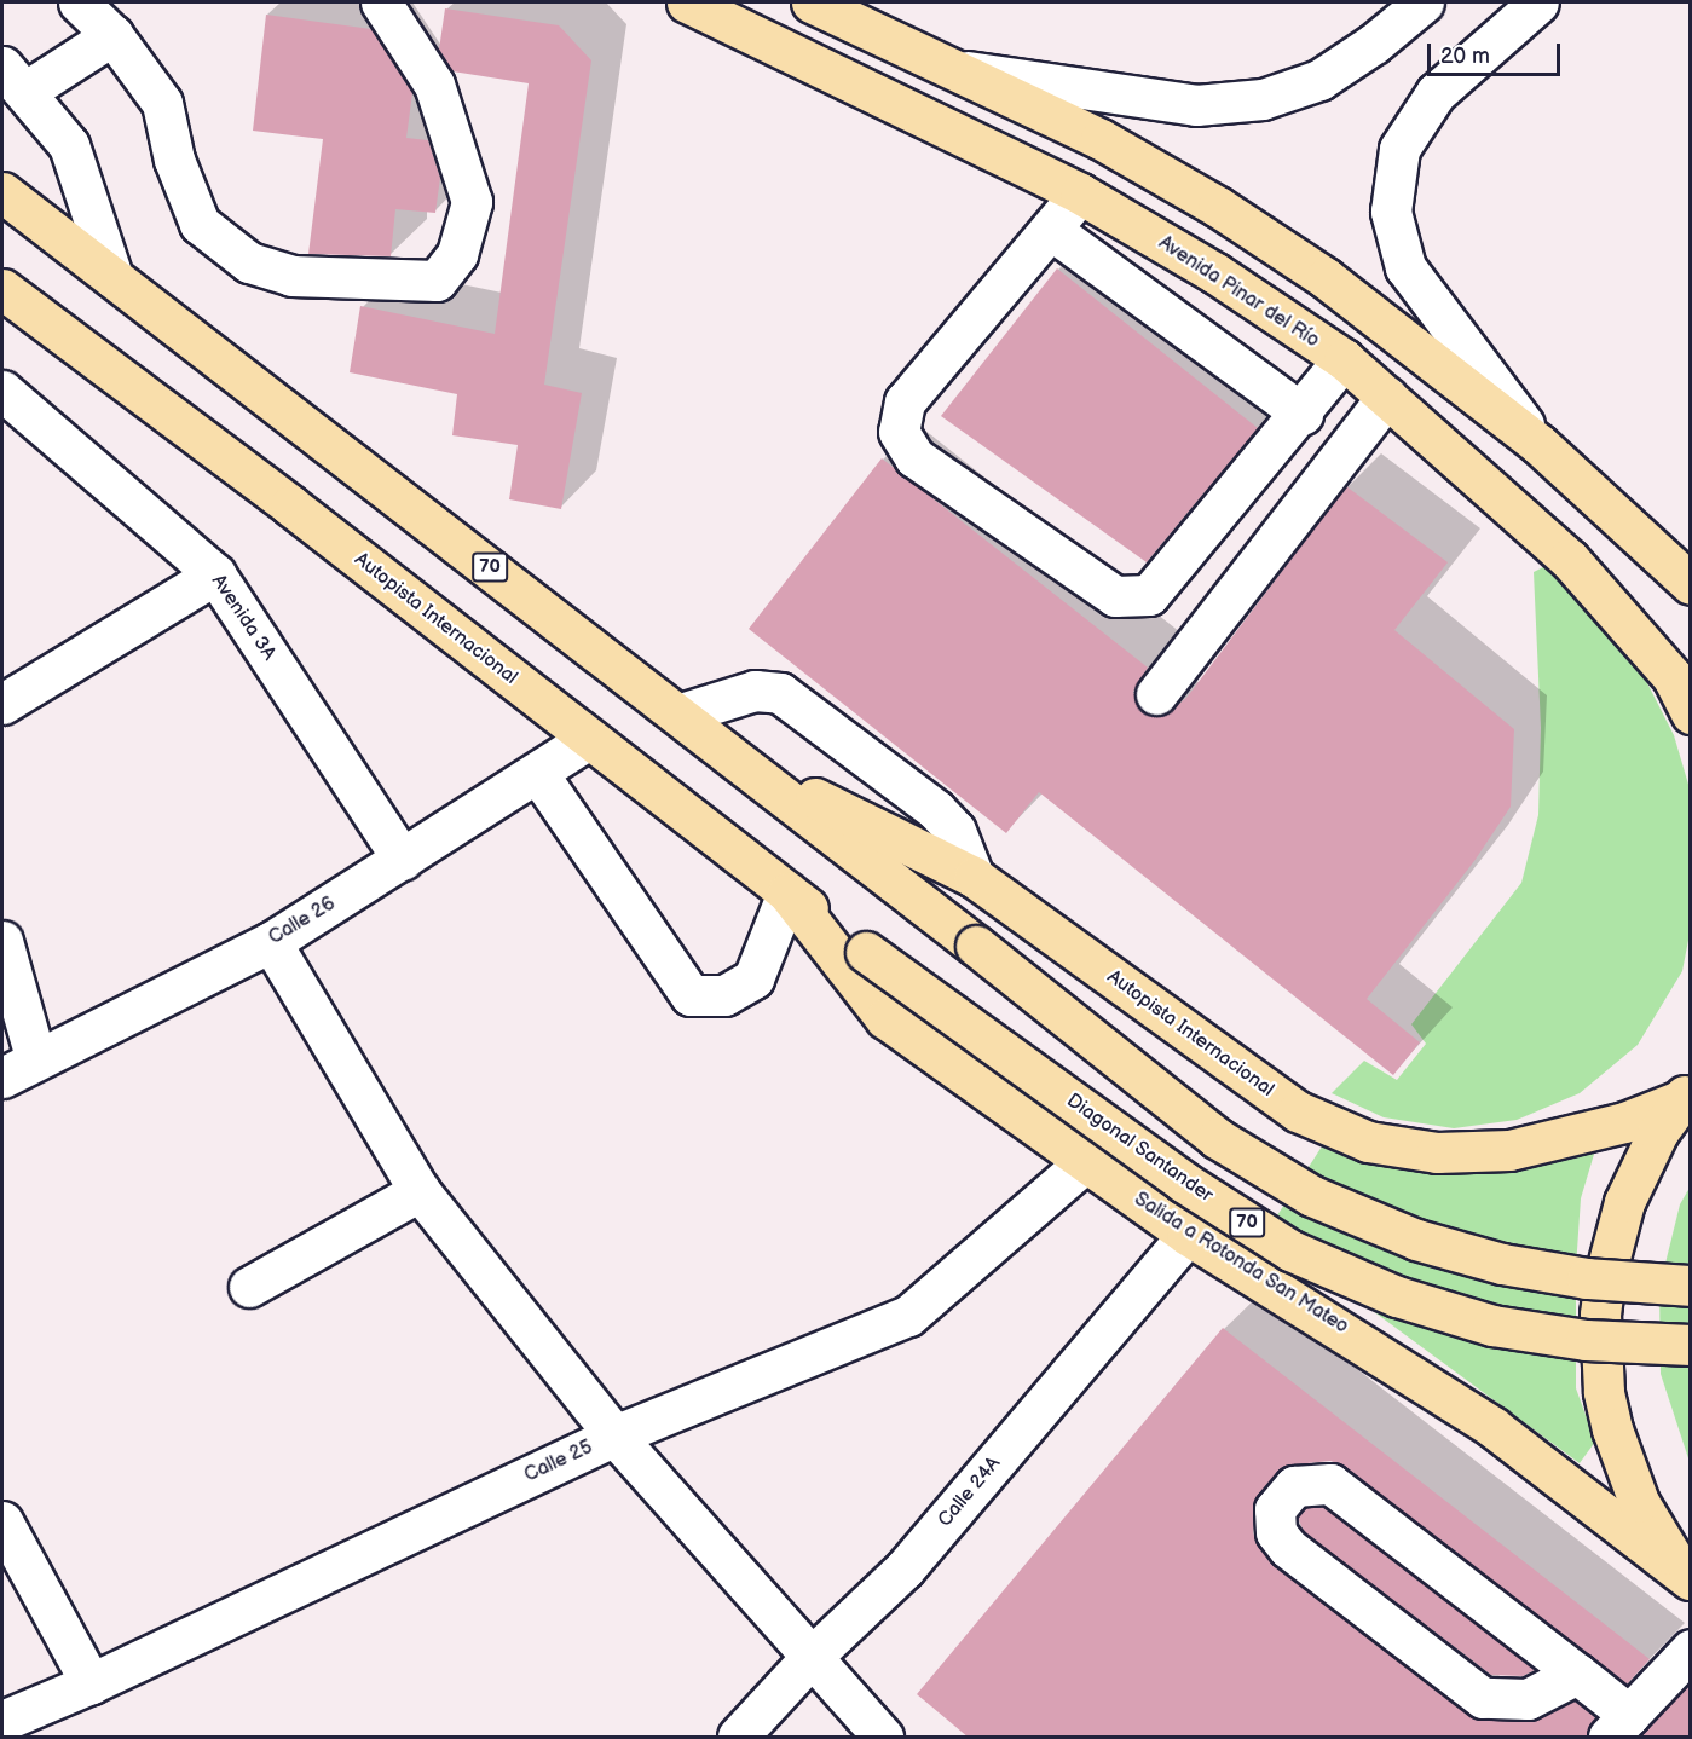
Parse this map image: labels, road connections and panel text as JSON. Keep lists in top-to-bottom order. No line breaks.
{"streets":{"main road":["Avenida Pinar del Río","70","Autopista Internacional","Diagonal Santander","Salida a Rotonda San Mateo"],"street":["Avenida 3A","Calle 26","Calle 25","Calle 24A"]},"crossings":[["Avenida 3A","Calle 26"],["Autopista Internacional","Calle 26"],["Autopista Internacional","Diagonal Santander"],["Autopista Internacional","Salida a Rotonda San Mateo"],["Salida a Rotonda San Mateo","Calle 25"],["Salida a Rotonda San Mateo","Calle 24A"]],"scale_bar":"20 m"}
